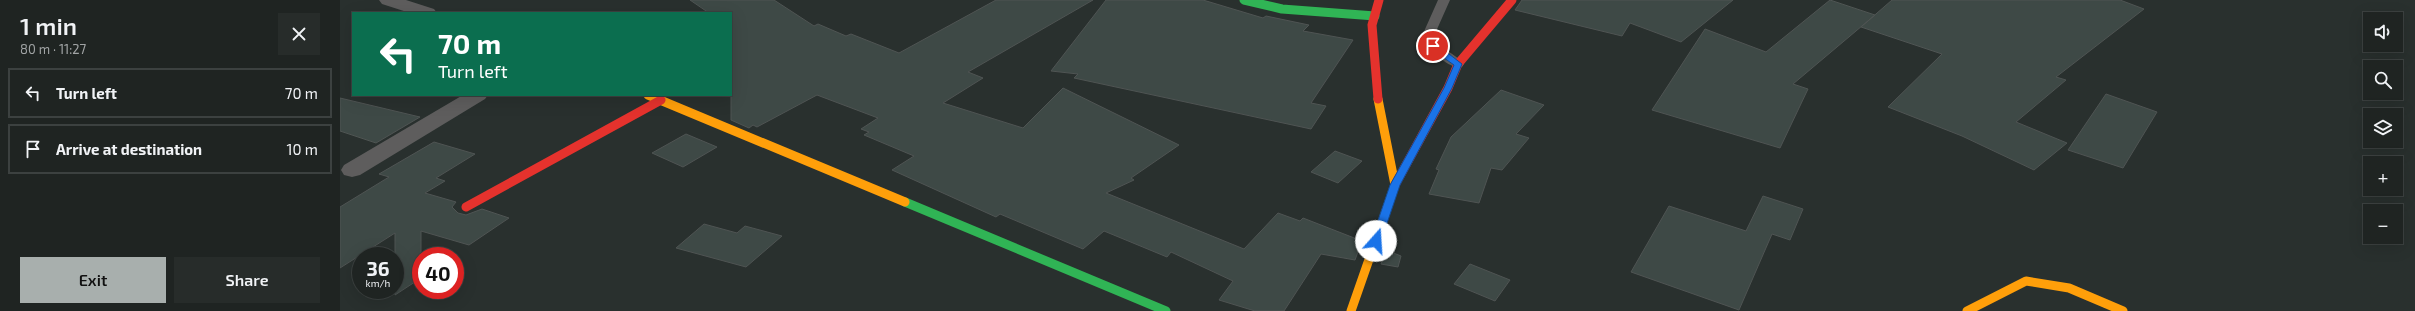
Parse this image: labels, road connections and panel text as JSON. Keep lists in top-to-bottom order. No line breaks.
{"page":{"heading":["1 min","80 m · 11:27"],"map_buttons":["+","−"],"turn":["70 m","Turn left"],"list":[{"name":"Turn left","value":"70 m"},{"name":"Arrive at destination","value":"10 m"}],"speed":"36 km/h","limit":"40","buttons":["Exit","Share"]}}
